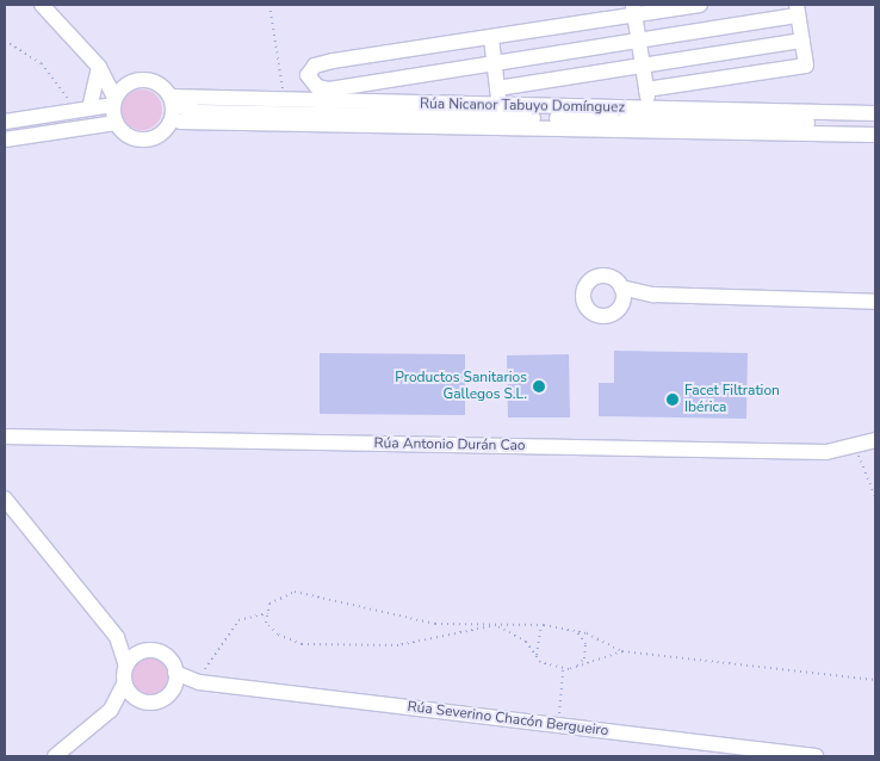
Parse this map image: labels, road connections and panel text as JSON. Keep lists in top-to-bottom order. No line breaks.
{"streets":{"street":["Rúa Nicanor Tabuyo Domínguez","Rúa Antonio Durán Cao","Rúa Severino Chacón Bergueiro"]},"places":["Productos Sanitarios Gallegos S.L.","Facet Filtration Ibérica"]}
